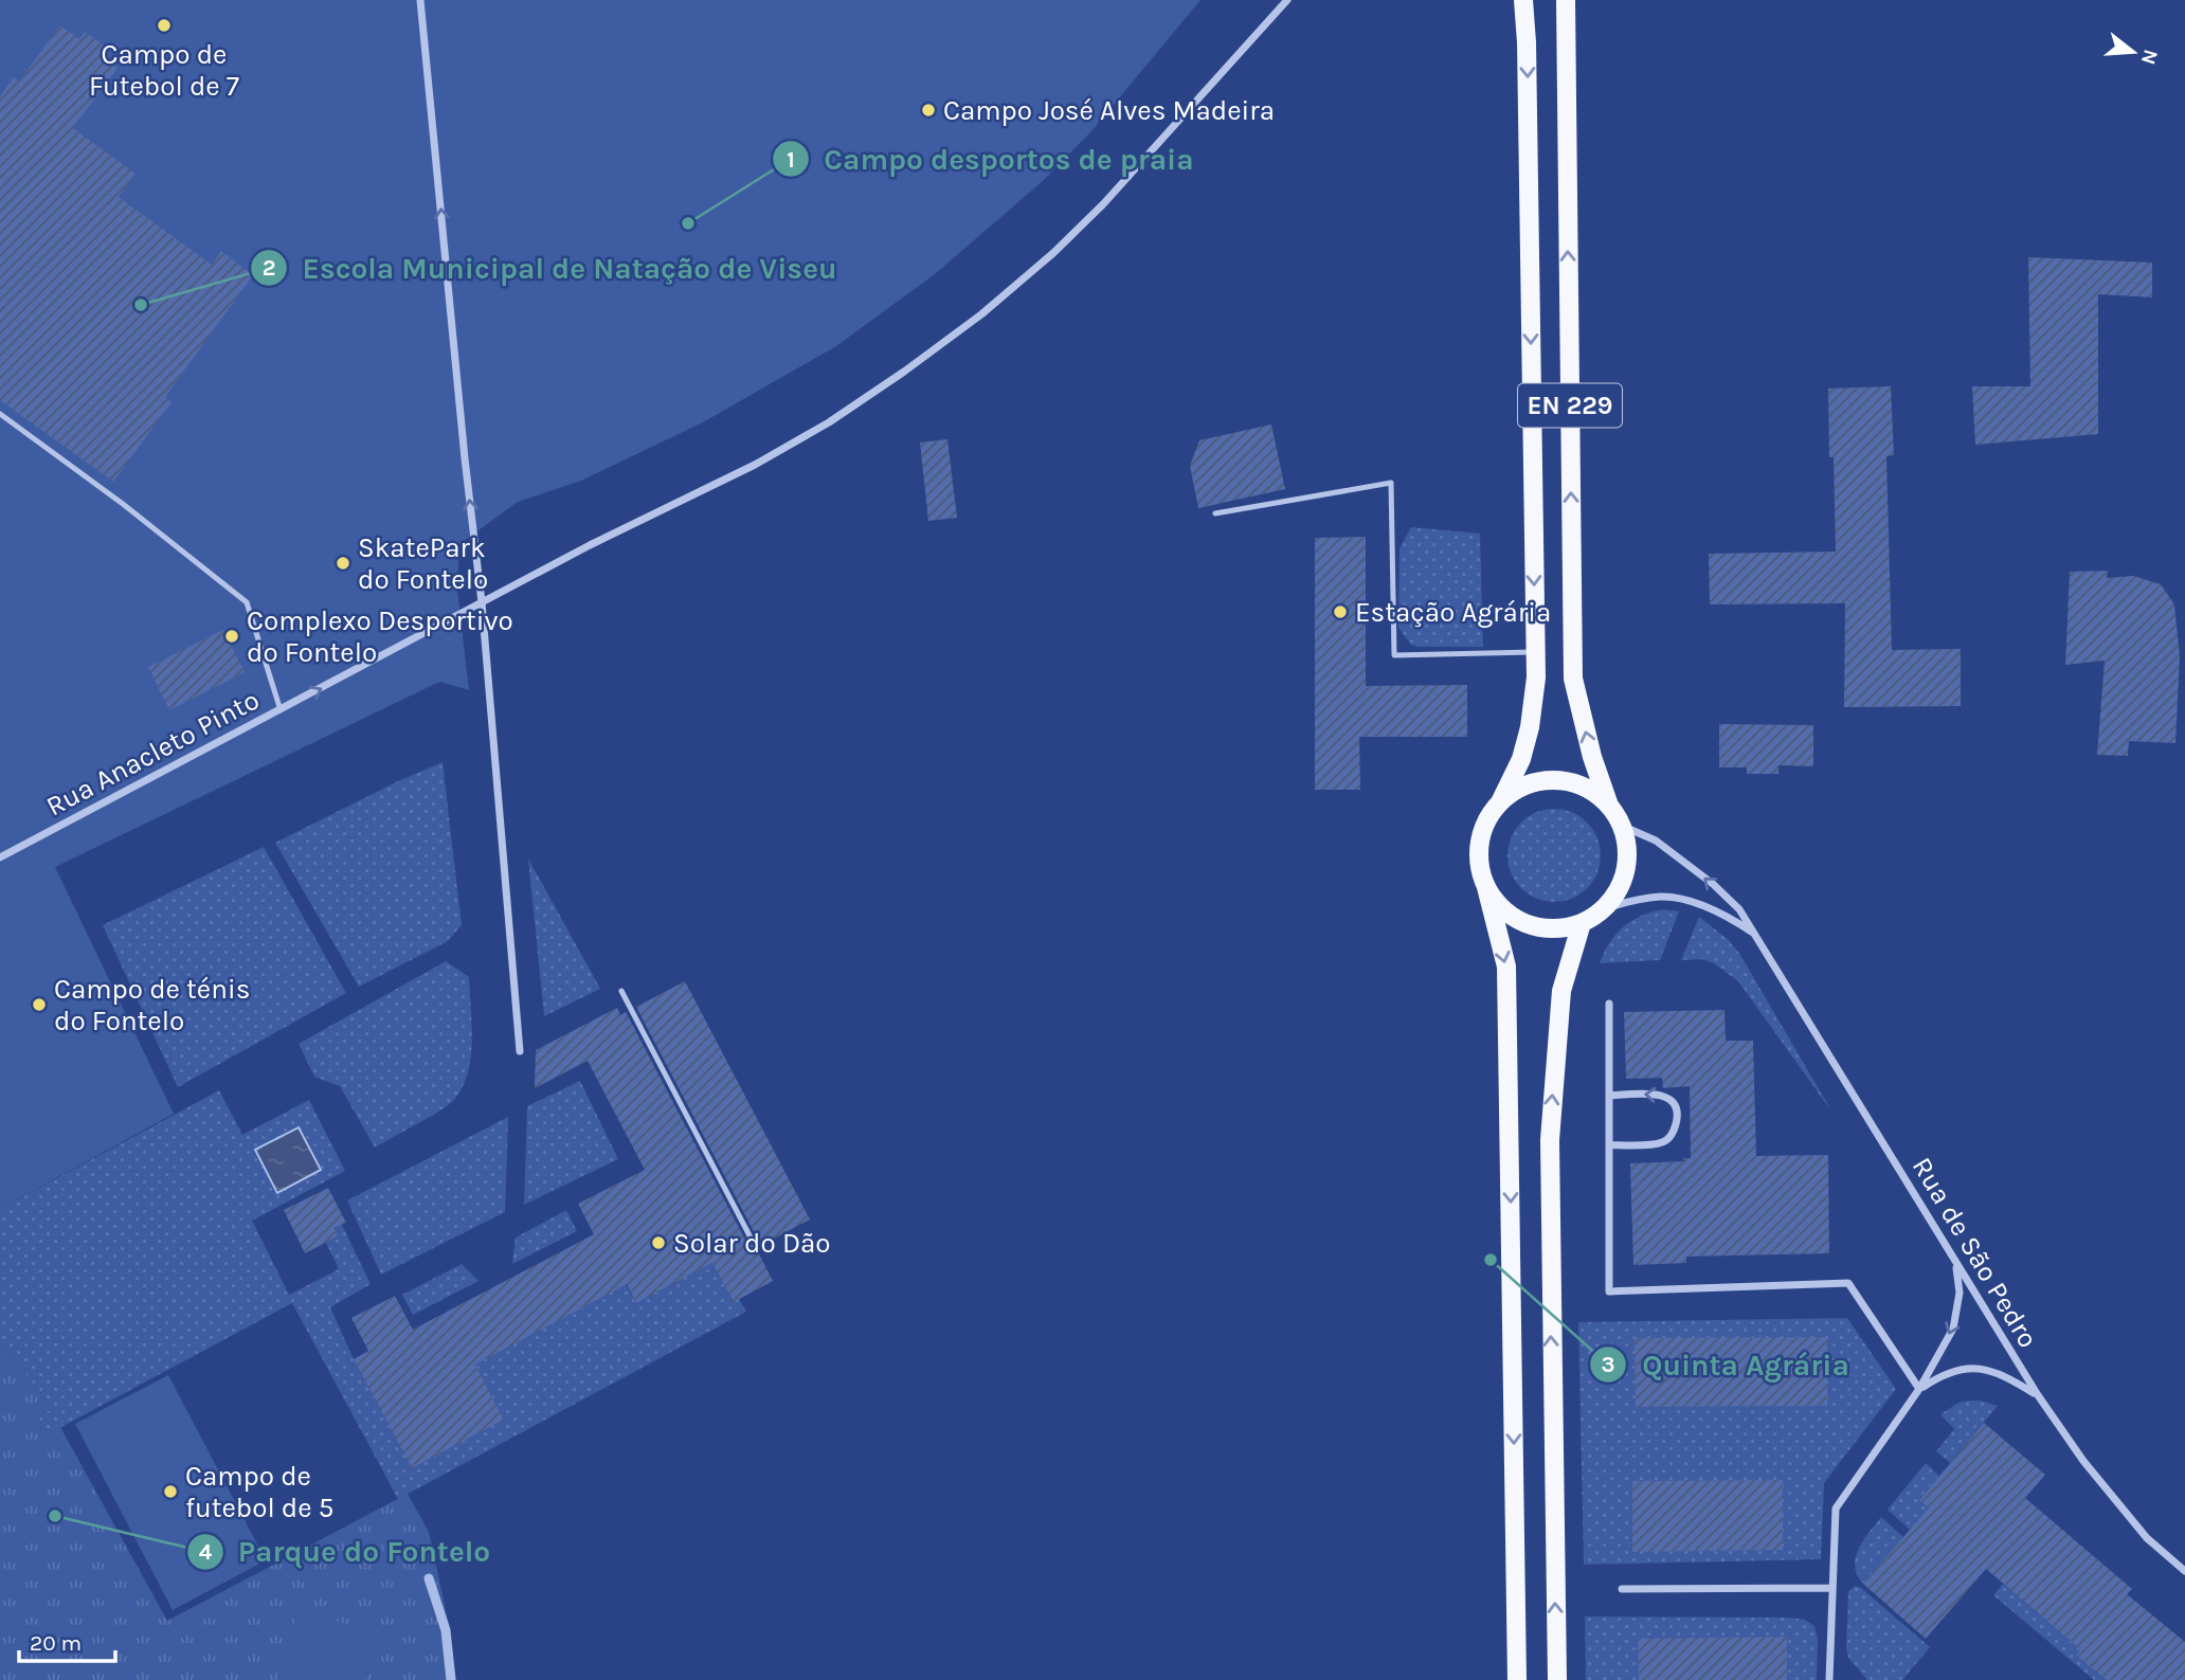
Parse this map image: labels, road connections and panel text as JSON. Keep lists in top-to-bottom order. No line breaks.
{"streets":{"main road":["EN 229"],"street":["Rua Anacleto Pinto","Rua de São Pedro"]},"crossings":[["EN 229","Rua de São Pedro"]],"places":["Campo de Futebol de 7","Campo José Alves Madeira","Campo desportos de praia","Escola Municipal de Natação de Viseu","SkatePark do Fontelo","Estação Agrária","Complexo Desportivo do Fontelo","Campo de ténis do Fontelo","Solar do Dão","Quinta Agrária","Campo de futebol de 5","Parque do Fontelo"],"scale_bar":"20 m","north":"right"}
